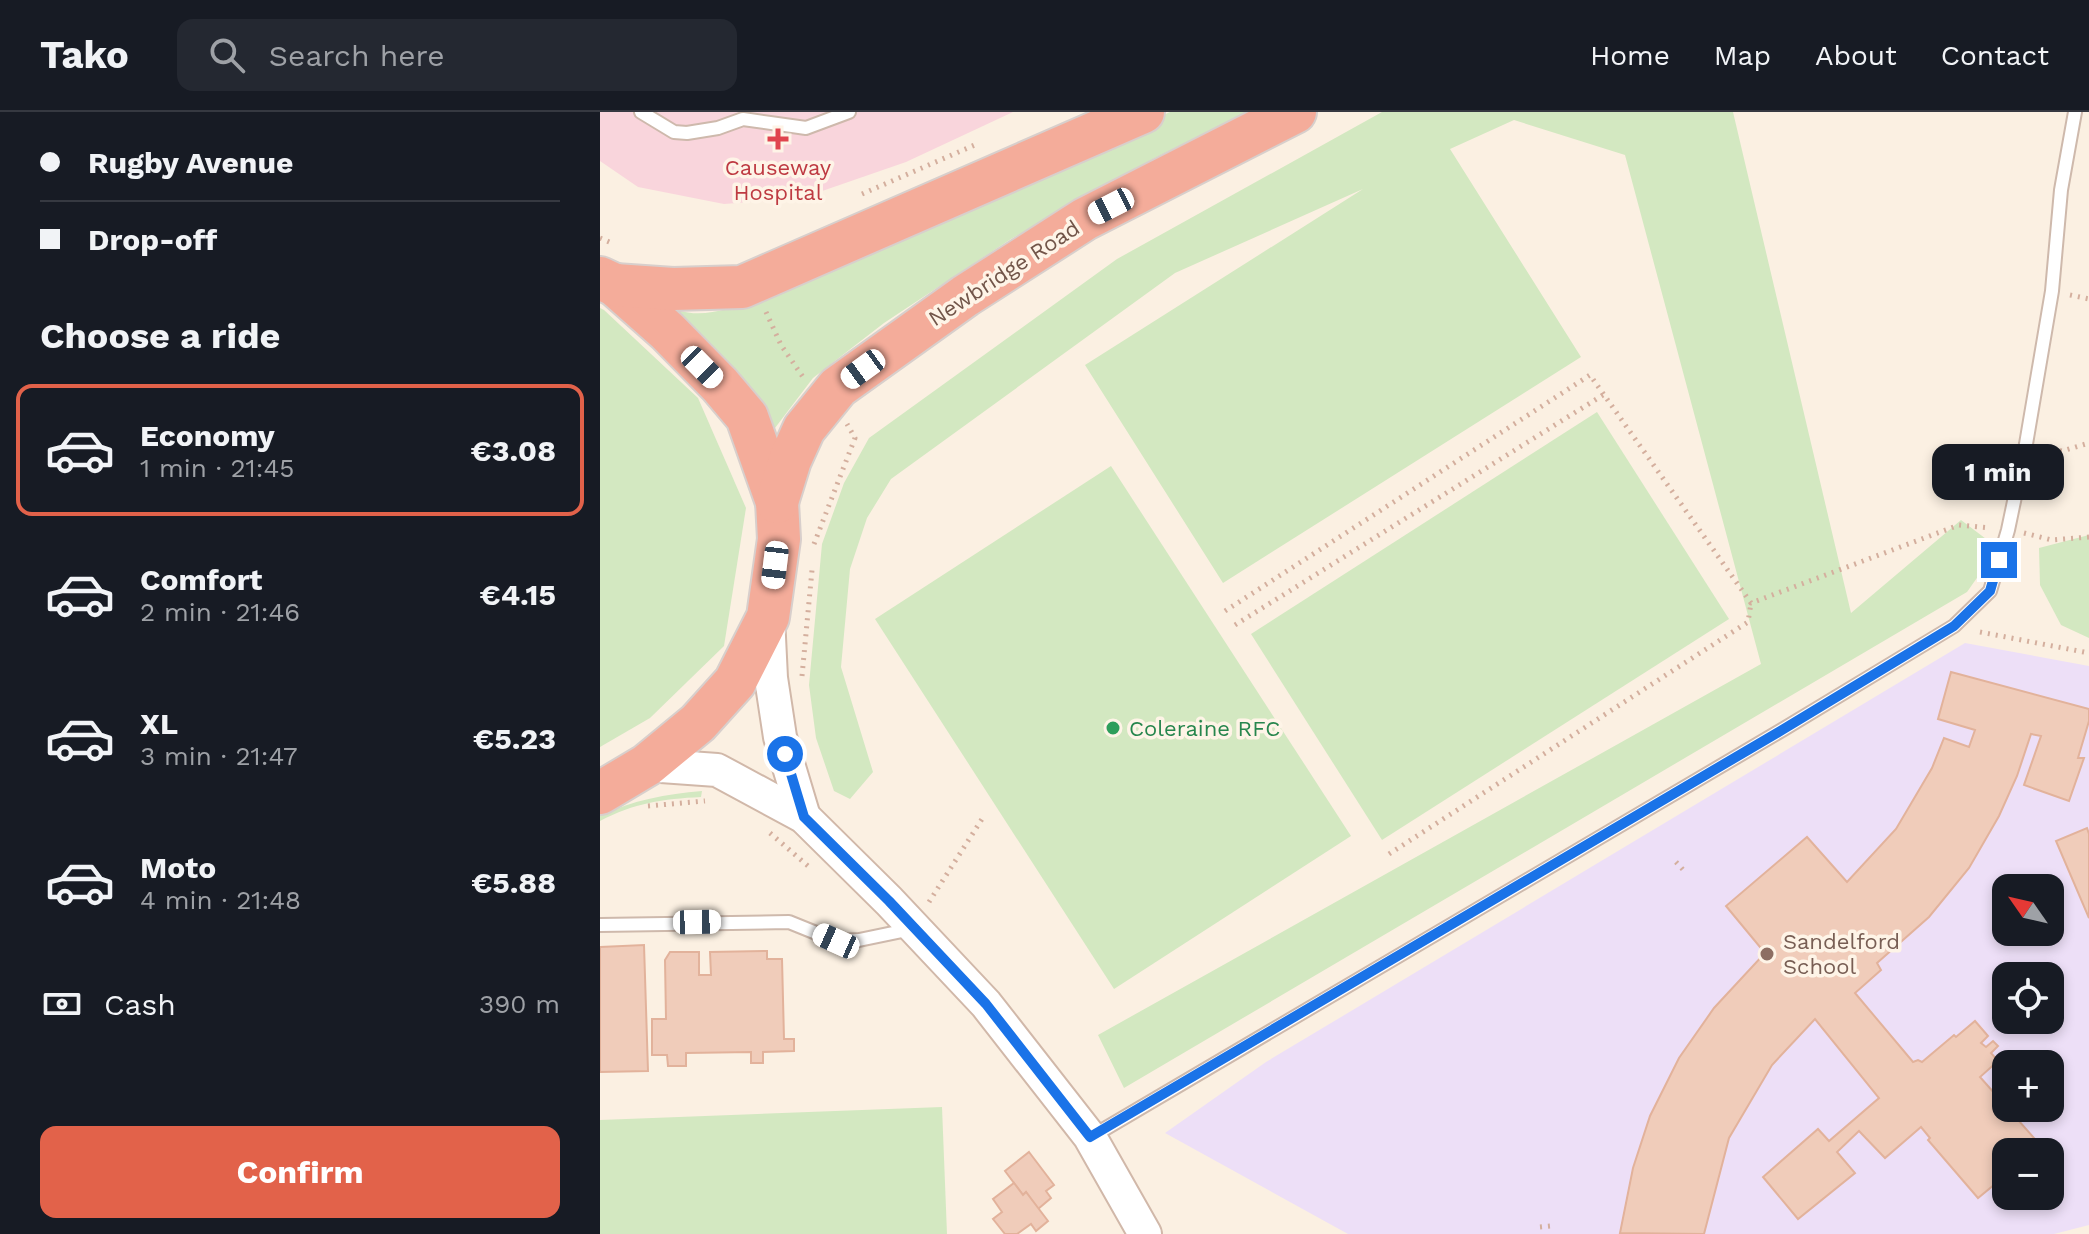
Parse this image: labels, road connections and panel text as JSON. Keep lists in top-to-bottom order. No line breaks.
{"streets":{"highway":["Newbridge Road"]},"places":{"health":["Causeway Hospital"],"other":["Coleraine RFC","Sandelford School"]},"north":"top left","page":{"header":"Tako","search":"Search here","nav":["Home","Map","About","Contact"],"banner":["Rugby Avenue","Drop-off"],"heading":"Choose a ride","list":[{"name":"Economy","note":"1 min · 21:45","value":"€3.08"},{"name":"Comfort","note":"2 min · 21:46","value":"€4.15"},{"name":"XL","note":"3 min · 21:47","value":"€5.23"},{"name":"Moto","note":"4 min · 21:48","value":"€5.88"}],"bubble":"1 min","map_buttons":["+","−"],"pay":["Cash","390 m"],"buttons":"Confirm"}}
